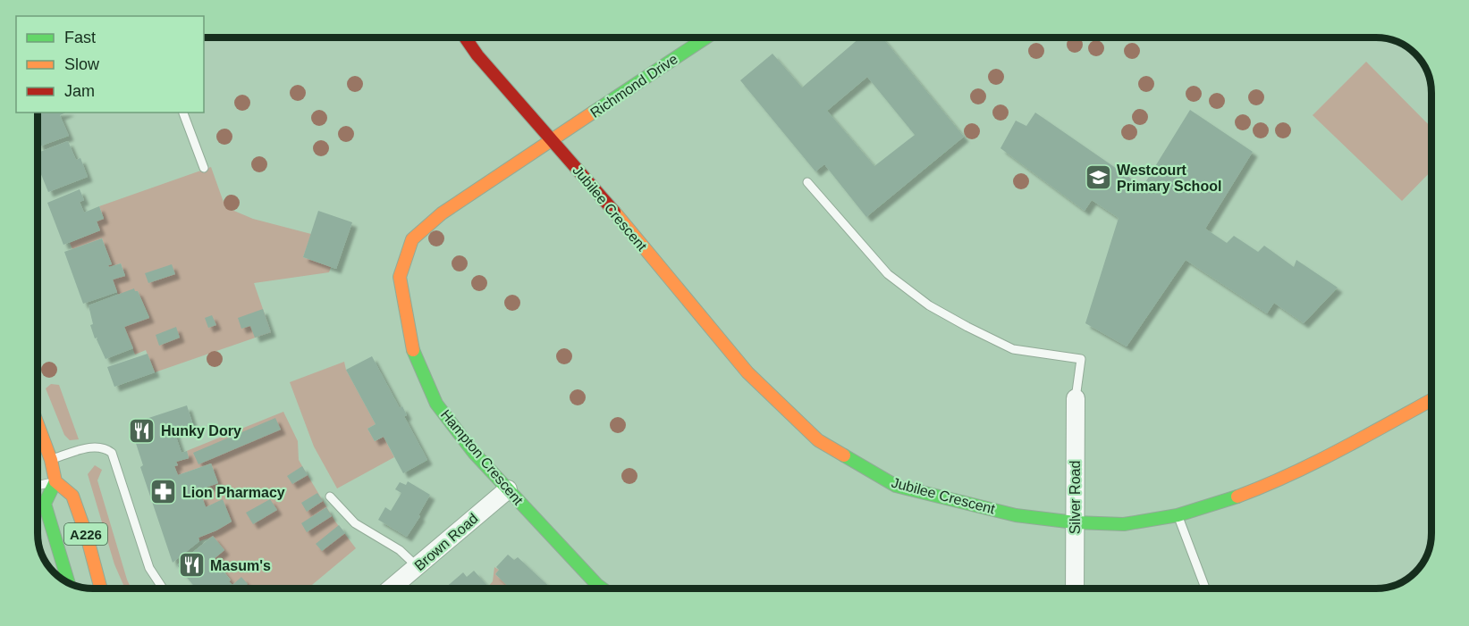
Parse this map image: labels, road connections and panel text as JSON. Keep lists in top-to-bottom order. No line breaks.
{"streets":{"street":["Richmond Drive","Jubilee Crescent","Hampton Crescent","Silver Road","A226","Brown Road"]},"crossings":[["Richmond Drive","Jubilee Crescent"],["Richmond Drive","Hampton Crescent"],["Jubilee Crescent","Hampton Crescent"],["Jubilee Crescent","Silver Road"],["Hampton Crescent","Brown Road"]],"places":{"school or university":["Westcourt Primary School"],"restaurant":["Hunky Dory","Masum's"],"pharmacy":["Lion Pharmacy"]},"legend":["Fast","Slow","Jam"]}
